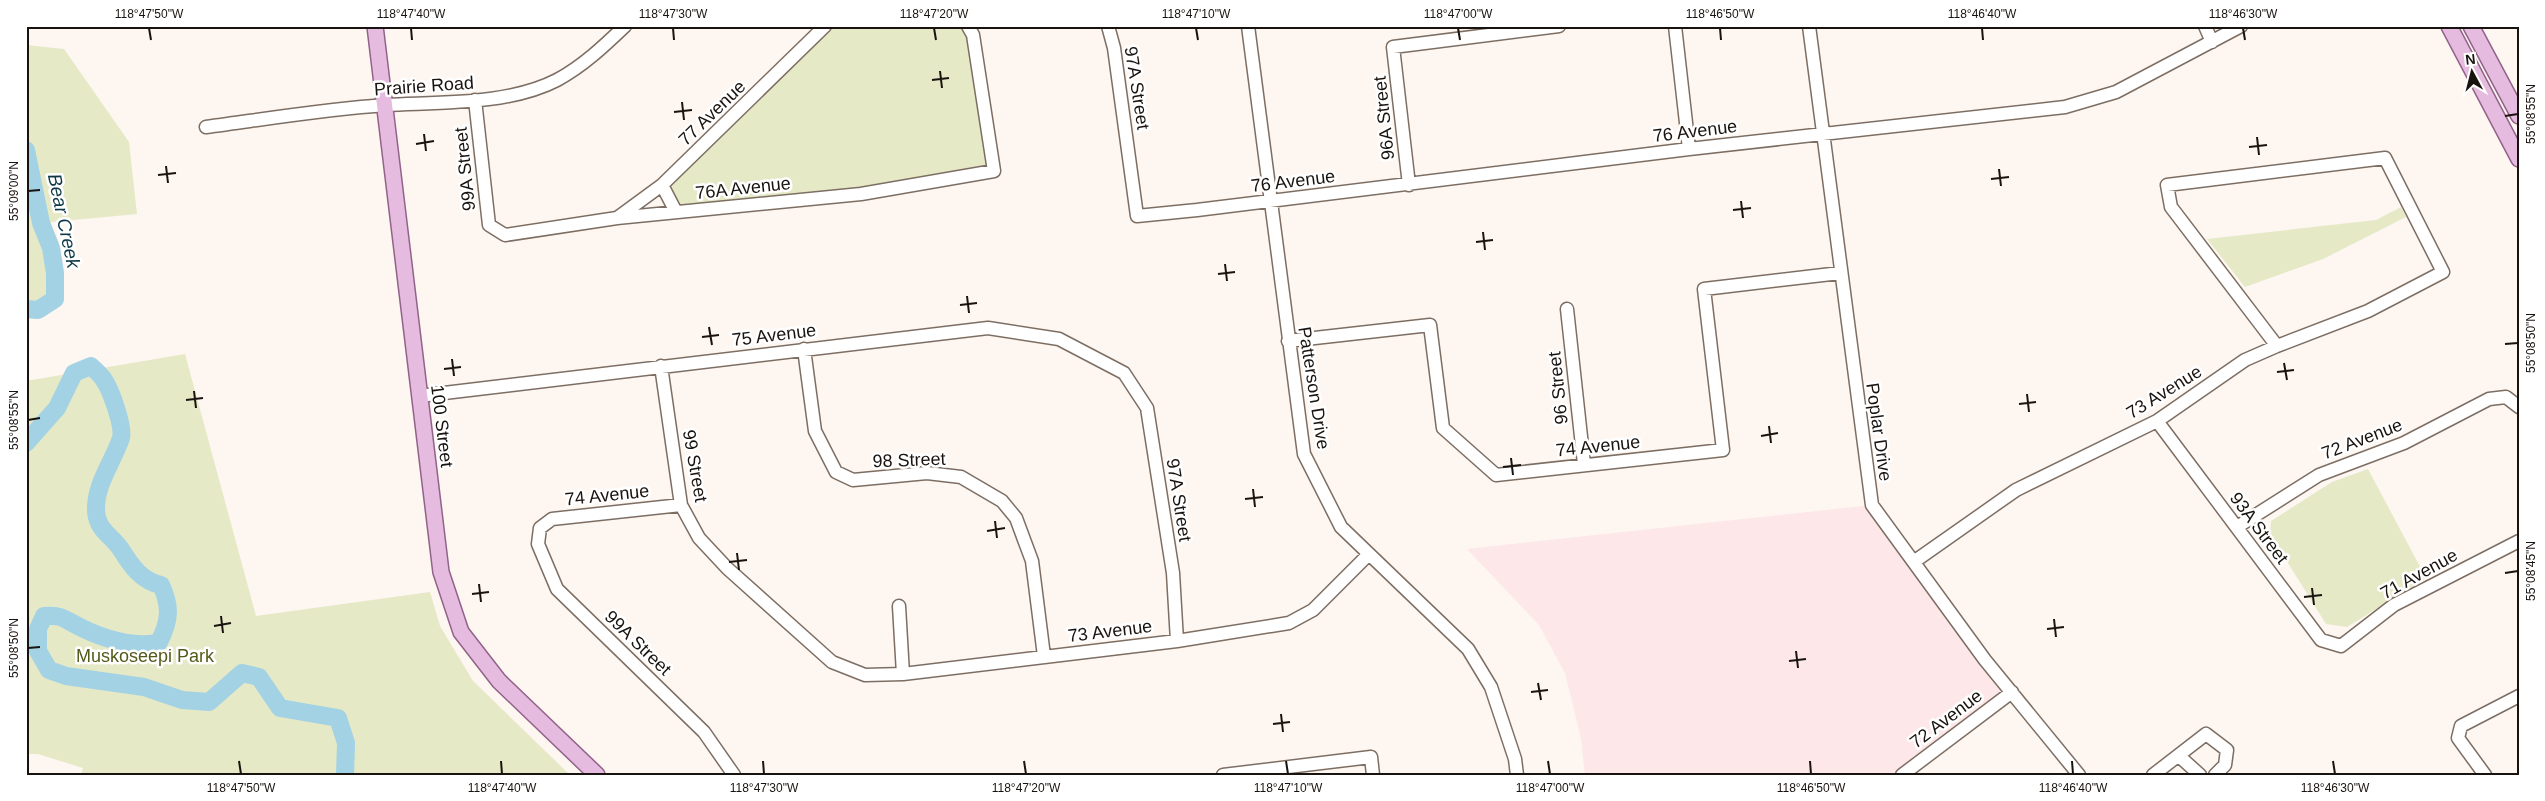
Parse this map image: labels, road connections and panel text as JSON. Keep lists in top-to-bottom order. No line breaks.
{"streets":{"main road":["100 Street"],"street":["Prairie Road","97A Street","77 Avenue","96A Street","76 Avenue","99A Street","76A Avenue","75 Avenue","Patterson Drive","96 Street","73 Avenue","Poplar Drive","72 Avenue","74 Avenue","98 Street","99 Street","93A Street","71 Avenue"]},"crossings":[["Prairie Road","99A Street"],["Prairie Road","100 Street"],["97A Street","76 Avenue"],["97A Street","75 Avenue"],["97A Street","73 Avenue"],["77 Avenue","76A Avenue"],["96A Street","76 Avenue"],["76 Avenue","Patterson Drive"],["76 Avenue","Poplar Drive"],["99A Street","76A Avenue"],["99A Street","74 Avenue"],["75 Avenue","100 Street"],["75 Avenue","98 Street"],["75 Avenue","99 Street"],["Patterson Drive","73 Avenue"],["Patterson Drive","74 Avenue"],["96 Street","74 Avenue"],["73 Avenue","Poplar Drive"],["73 Avenue","98 Street"],["73 Avenue","99 Street"],["73 Avenue","93A Street"],["Poplar Drive","72 Avenue"],["Poplar Drive","74 Avenue"],["72 Avenue","93A Street"],["74 Avenue","99 Street"],["93A Street","71 Avenue"]],"water":["Bear Creek"],"parks":["Muskoseepi Park"],"north":"top","coordinates":["118°47'50\"W","118°47'40\"W","118°47'30\"W","118°47'20\"W","118°47'10\"W","118°47'00\"W","118°46'50\"W","118°46'40\"W","118°46'30\"W","55°08'55\"N","55°09'00\"N","55°08'50\"N","55°08'45\"N"]}
